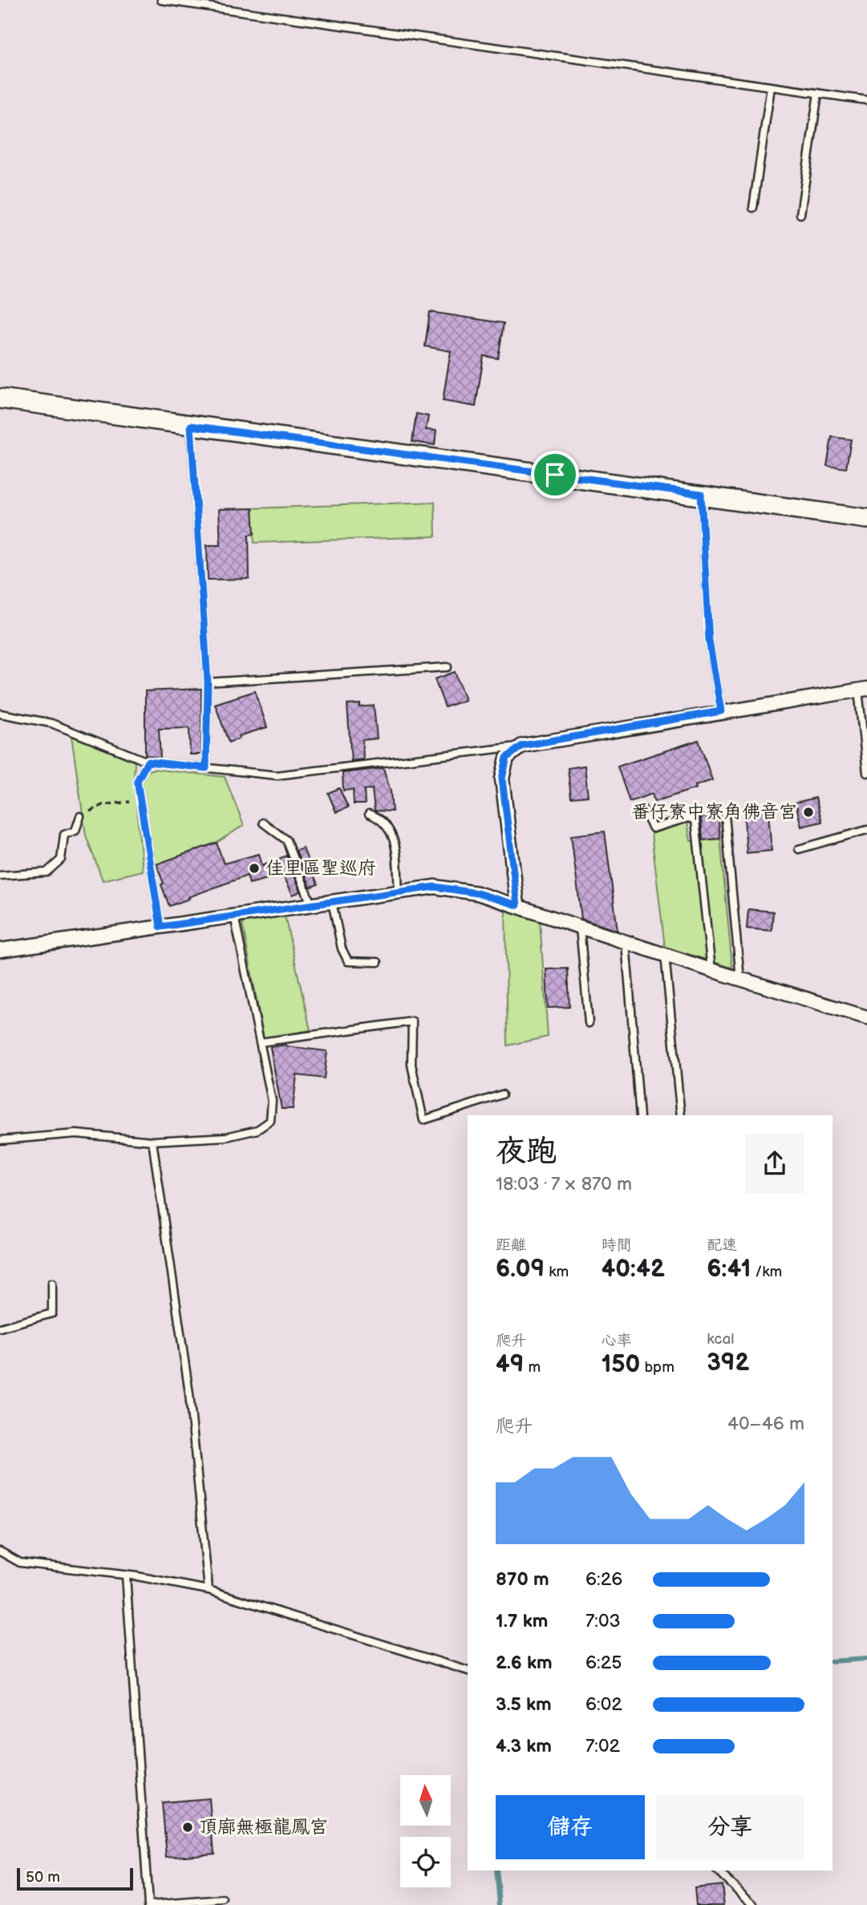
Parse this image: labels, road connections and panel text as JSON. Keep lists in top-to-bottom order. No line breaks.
{"places":["番仔寮中寮角佛音宮","佳里區聖巡府","頂廍無極龍鳳宮"],"scale_bar":"50 m","north":"top","page":{"heading":["夜跑","18:03 · 7 × 870 m"],"stats":[["距離","6.09 km"],["時間","40:42"],["配速","6:41 /km"],["爬升","49 m"],["心率","150 bpm"],["kcal","392"]],"chart":["爬升","40–46 m"],"list":[{"name":"870 m","note":"6:26"},{"name":"1.7 km","note":"7:03"},{"name":"2.6 km","note":"6:25"},{"name":"3.5 km","note":"6:02"},{"name":"4.3 km","note":"7:02"}],"buttons":["儲存","分享"],"scale":"50 m"}}
